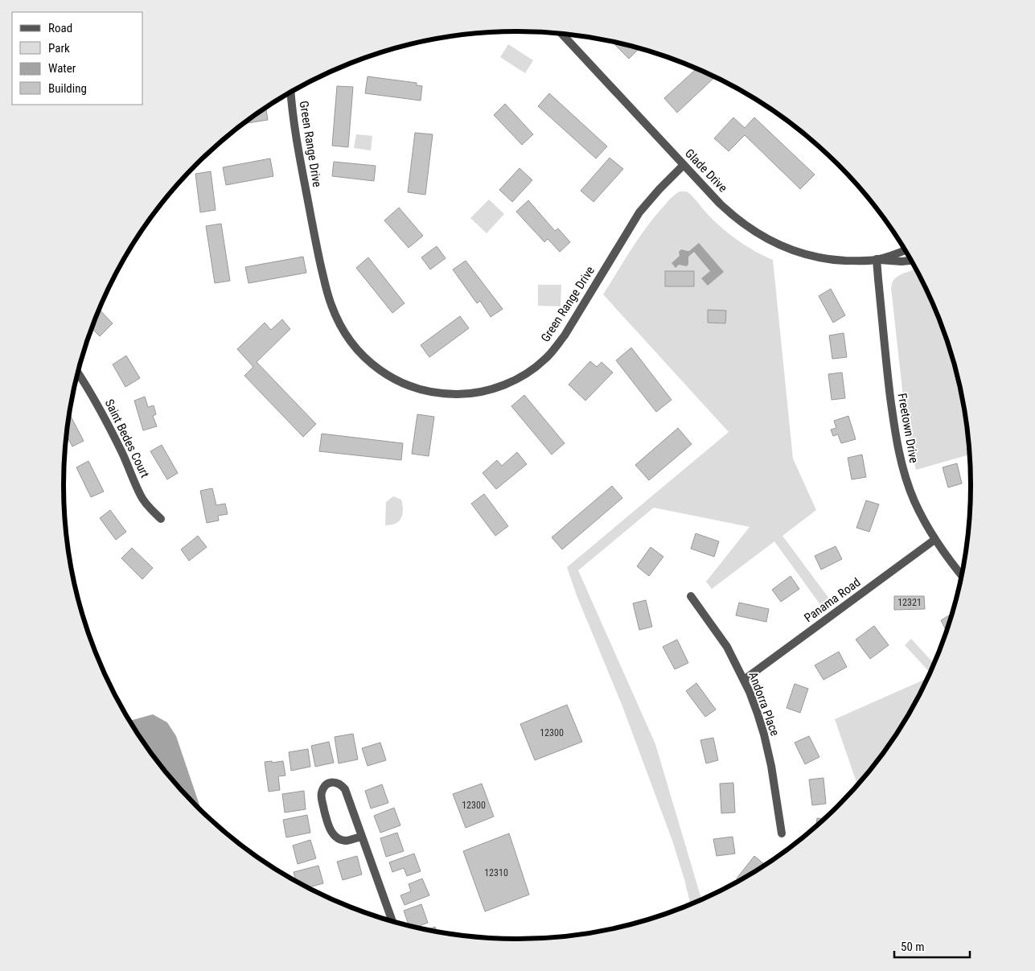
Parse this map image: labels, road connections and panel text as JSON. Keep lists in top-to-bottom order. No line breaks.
{"streets":{"street":["Green Range Drive","Glade Drive","Freetown Drive","Saint Bedes Court","Panama Road","Andorra Place"]},"crossings":[["Green Range Drive","Glade Drive"],["Glade Drive","Freetown Drive"],["Freetown Drive","Panama Road"],["Panama Road","Andorra Place"]],"house_numbers":["12321","12300","12300","12310"],"legend":["Road","Park","Water","Building"],"scale_bar":"50 m"}
